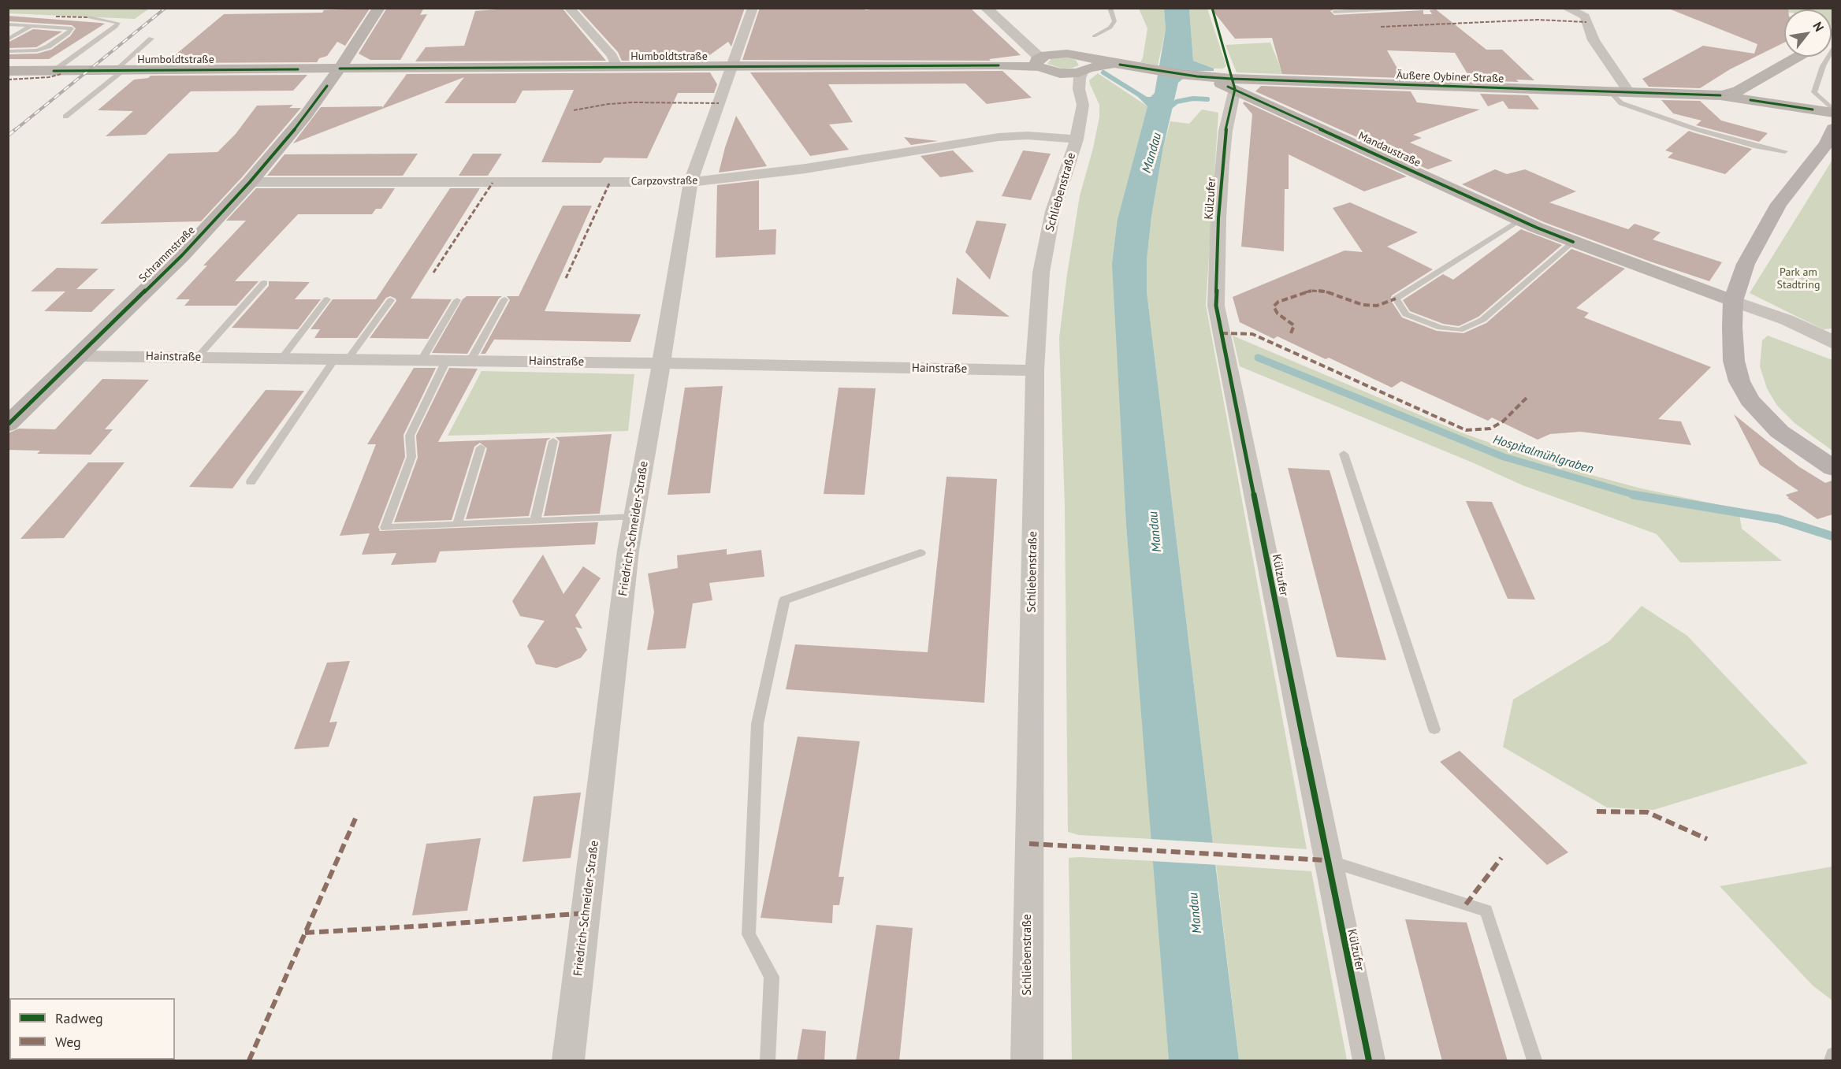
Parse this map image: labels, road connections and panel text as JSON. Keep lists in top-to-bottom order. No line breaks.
{"streets":{"main road":["Humboldtstraße","Äußere Oybiner Straße","Mandaustraße","Schrammstraße"],"street":["Carpzovstraße","Schliebenstraße","Külzufer","Hainstraße","Friedrich-Schneider-Straße"]},"crossings":[["Humboldtstraße","Schrammstraße"],["Humboldtstraße","Friedrich-Schneider-Straße"],["Äußere Oybiner Straße","Mandaustraße"],["Äußere Oybiner Straße","Külzufer"],["Mandaustraße","Schliebenstraße"],["Mandaustraße","Külzufer"],["Carpzovstraße","Schliebenstraße"],["Carpzovstraße","Schrammstraße"],["Carpzovstraße","Friedrich-Schneider-Straße"],["Schliebenstraße","Hainstraße"],["Schrammstraße","Hainstraße"],["Hainstraße","Friedrich-Schneider-Straße"]],"water":["Mandau","Hospitalmühlgraben"],"parks":["Park am Stadtring"],"legend":["Radweg","Weg"],"north":"top right"}
